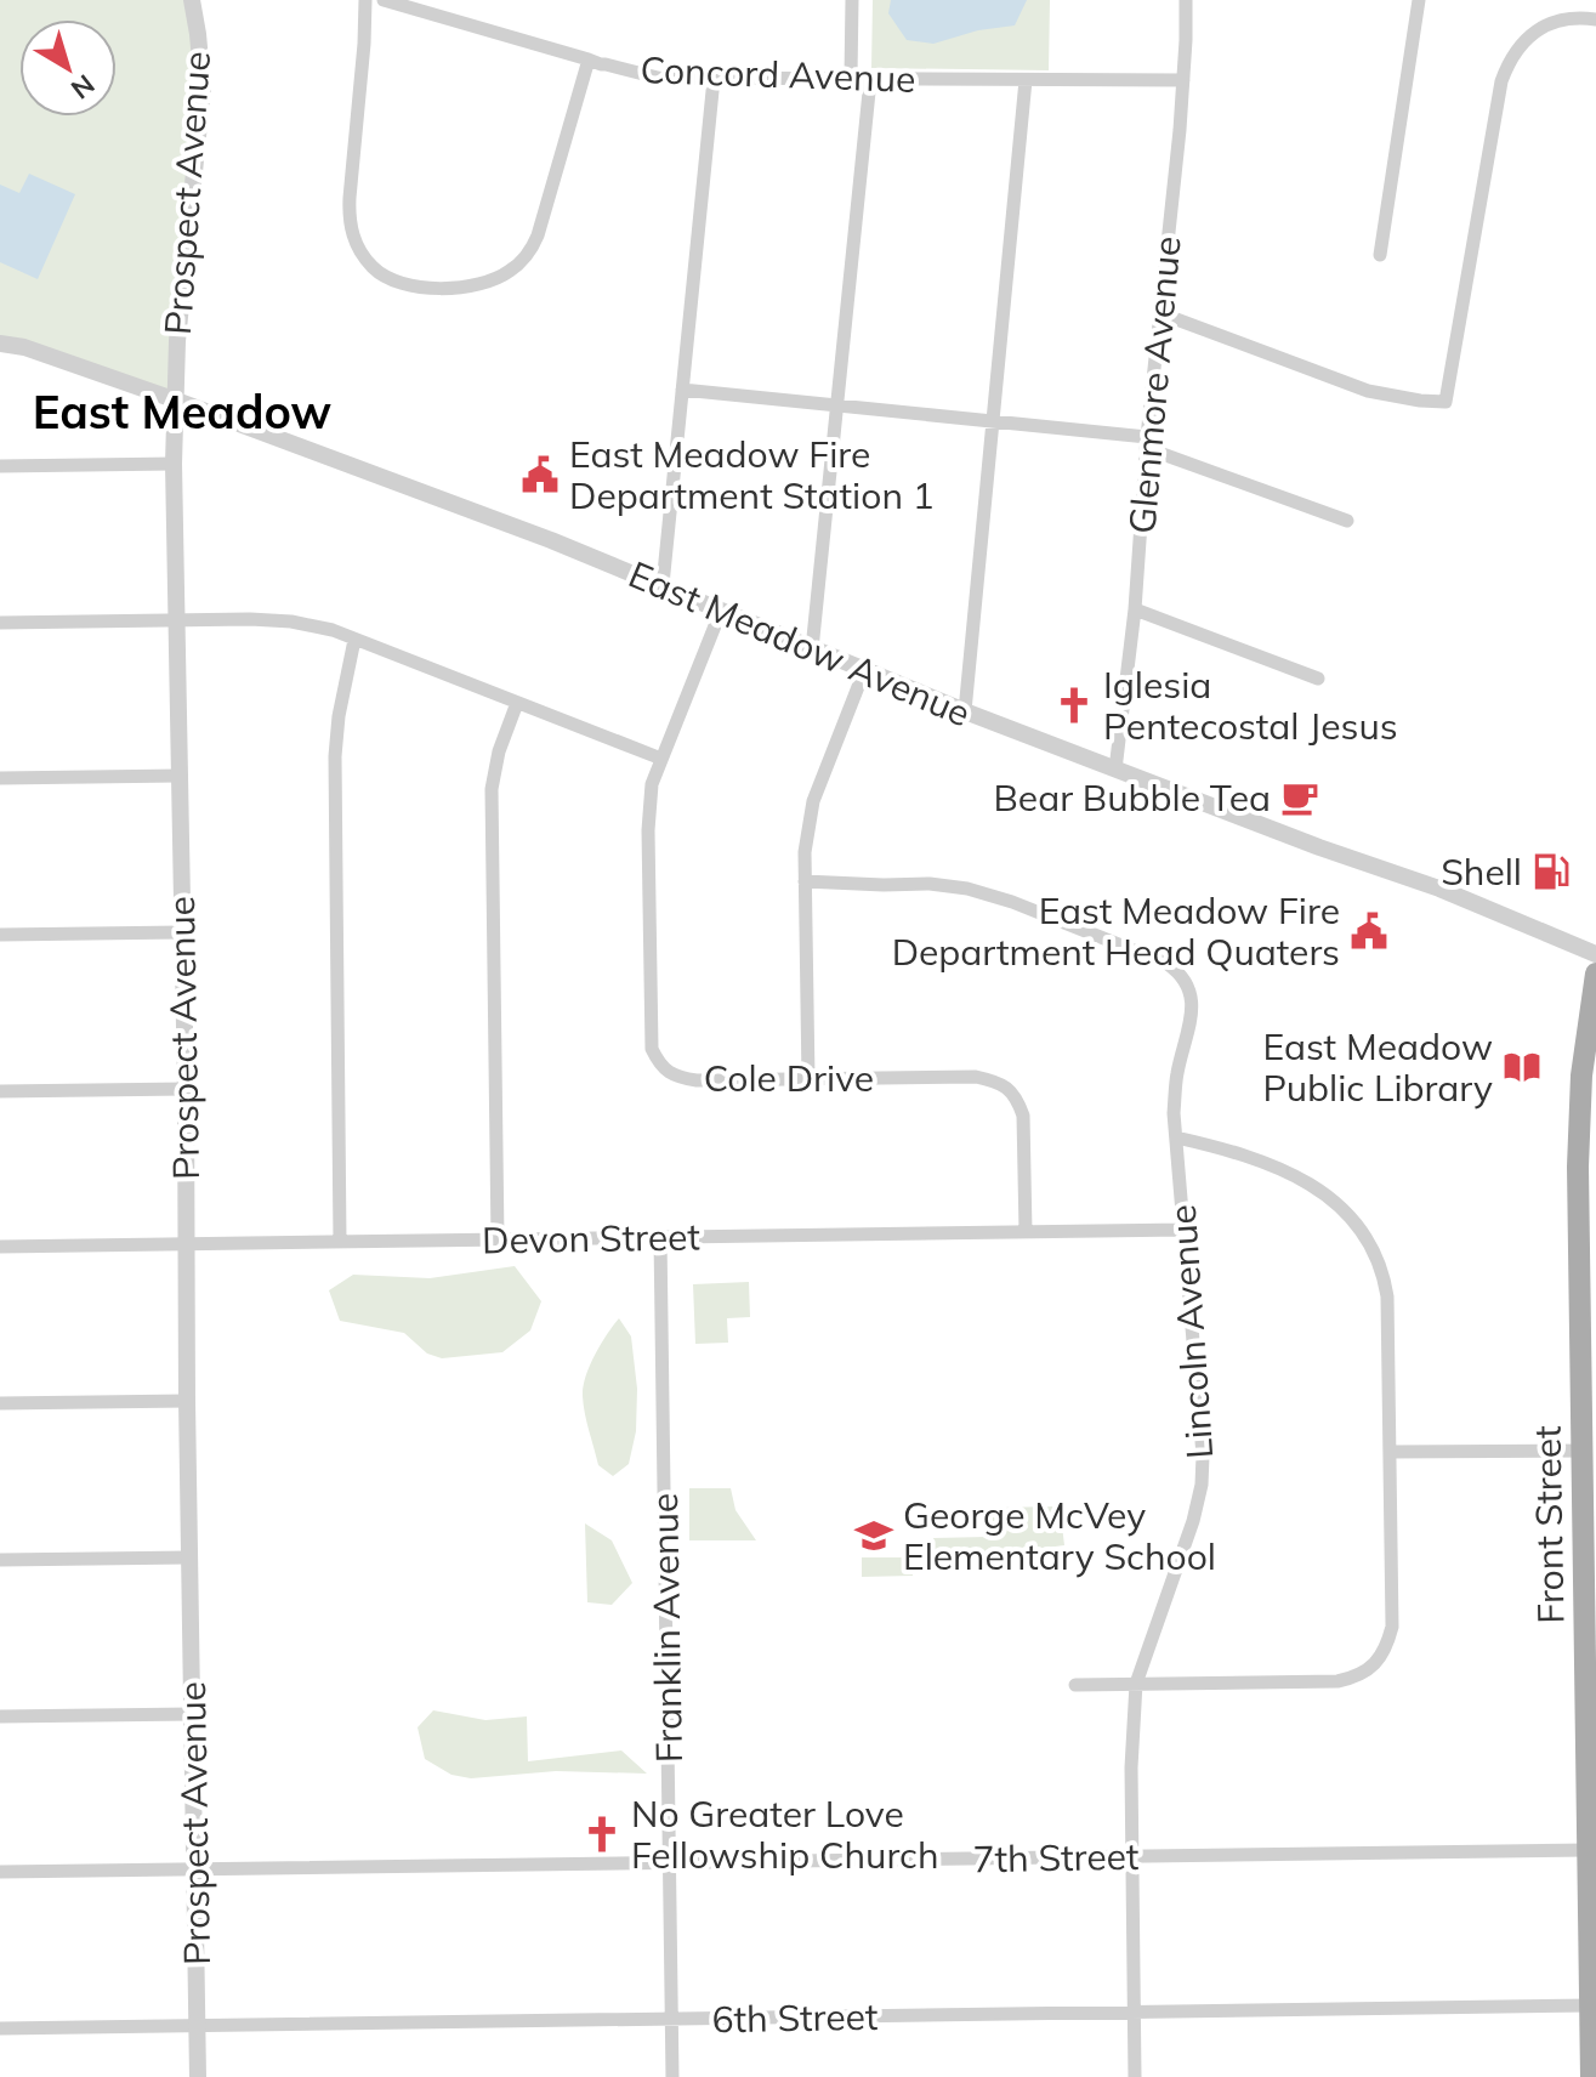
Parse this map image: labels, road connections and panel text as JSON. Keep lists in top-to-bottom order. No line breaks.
{"streets":{"main road":["Front Street"],"street":["Concord Avenue","Prospect Avenue","Glenmore Avenue","East Meadow Avenue","Cole Drive","Devon Street","Lincoln Avenue","Franklin Avenue","7th Street","6th Street"]},"crossings":[["Concord Avenue","Glenmore Avenue"],["Prospect Avenue","East Meadow Avenue"],["Prospect Avenue","Devon Street"],["Prospect Avenue","7th Street"],["Prospect Avenue","6th Street"],["Glenmore Avenue","East Meadow Avenue"],["East Meadow Avenue","Cole Drive"],["Cole Drive","Devon Street"],["Devon Street","Lincoln Avenue"],["Devon Street","Franklin Avenue"],["Lincoln Avenue","7th Street"],["Lincoln Avenue","6th Street"],["Front Street","7th Street"],["Front Street","6th Street"],["Franklin Avenue","7th Street"],["Franklin Avenue","6th Street"]],"districts":["East Meadow"],"places":{"public building":["East Meadow Fire Department Station 1","East Meadow Fire Department Head Quaters"],"church":["Iglesia Pentecostal Jesus","No Greater Love Fellowship Church"],"cafe":["Bear Bubble Tea"],"fuel station":["Shell"],"library":["East Meadow Public Library"],"school or university":["George McVey Elementary School"]},"north":"bottom right"}
